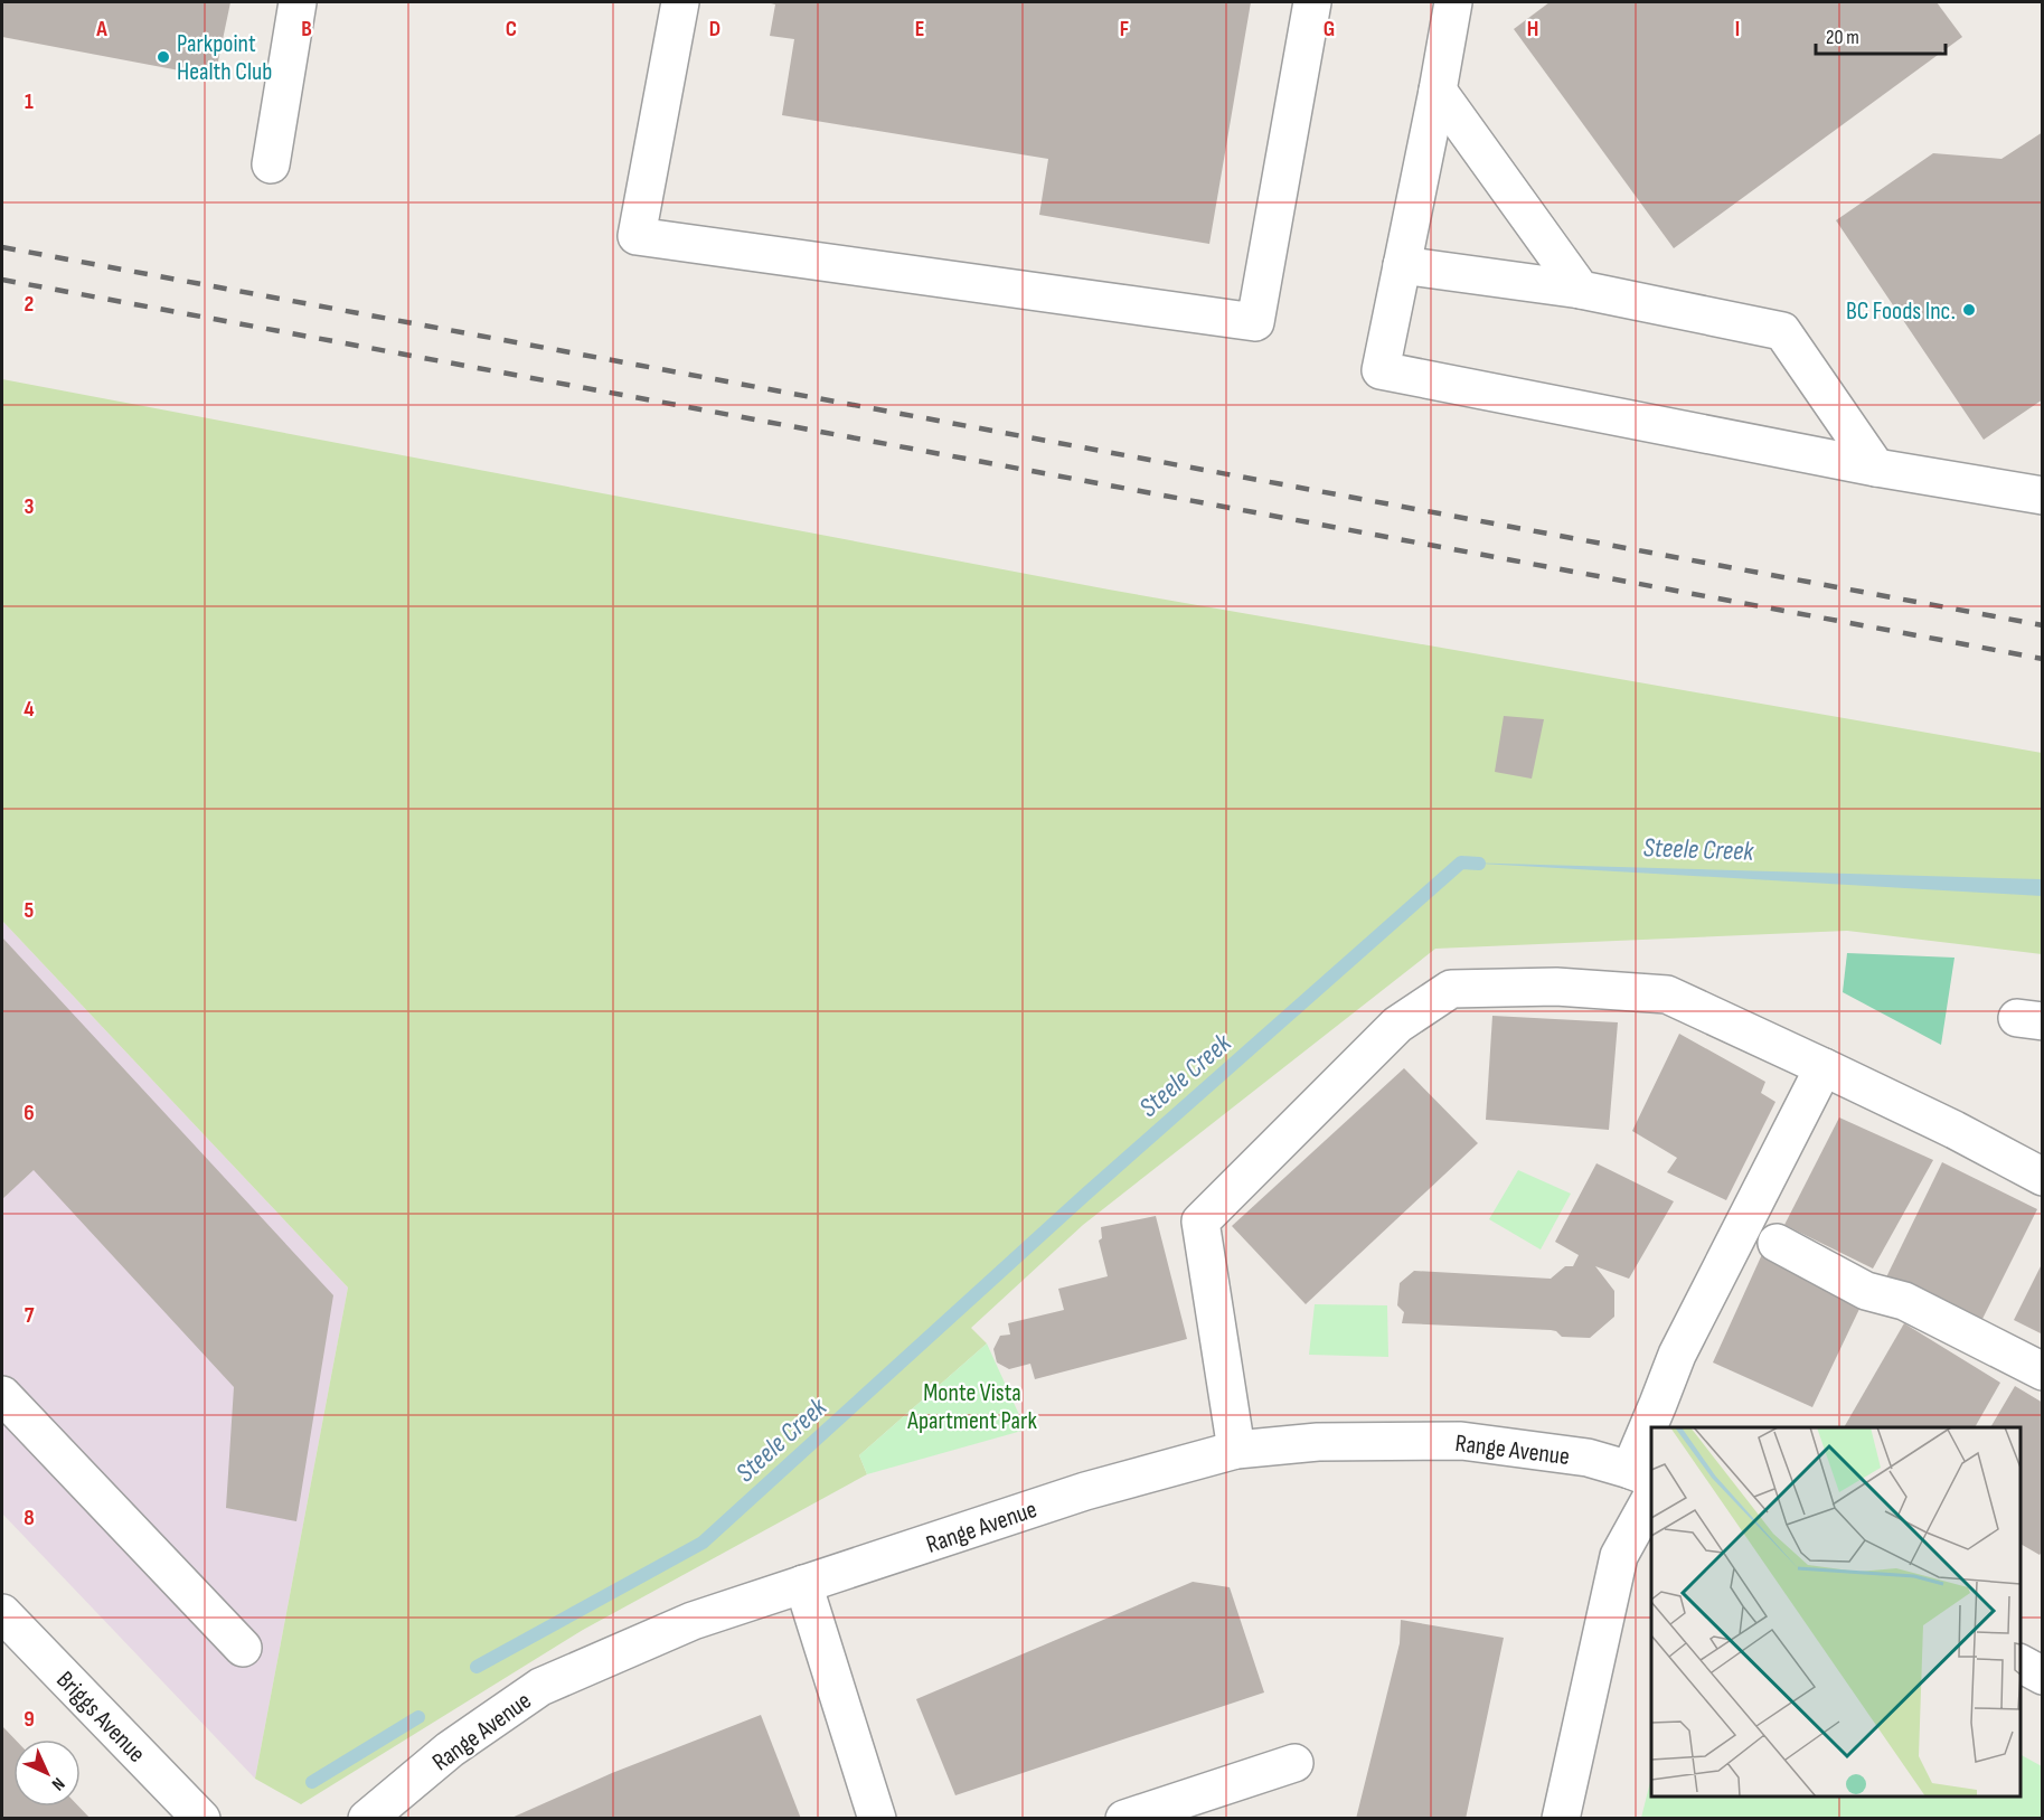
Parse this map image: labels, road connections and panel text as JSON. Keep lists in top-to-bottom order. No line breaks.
{"streets":{"street":["Range Avenue","Briggs Avenue"]},"water":["Steele Creek"],"parks":["Monte Vista Apartment Park"],"places":["Parkpoint Health Club","BC Foods Inc."],"scale_bar":"20 m","north":"bottom right","grid":{"columns":["A","B","C","D","E","F","G","H","I"],"rows":["1","2","3","4","5","6","7","8","9"]}}
